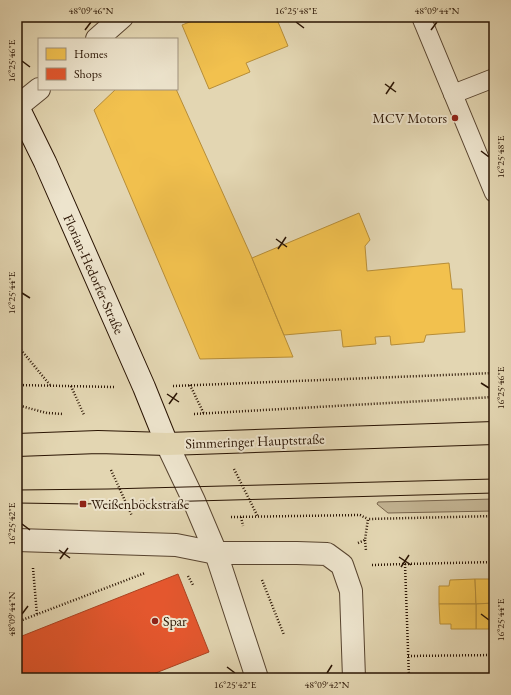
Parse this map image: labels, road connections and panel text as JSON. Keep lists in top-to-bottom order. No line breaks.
{"streets":{"main road":["Simmeringer Hauptstraße"],"street":["Florian-Hedorfer-Straße"]},"crossings":[["Florian-Hedorfer-Straße","Simmeringer Hauptstraße"]],"places":{"other":["MCV Motors","Spar"],"transit":["Weißenböckstraße"]},"legend":["Homes","Shops"],"coordinates":["48°09'46\"N","16°25'48\"E","48°09'44\"N","16°25'46\"E","16°25'44\"E","16°25'42\"E","48°09'42\"N"]}
